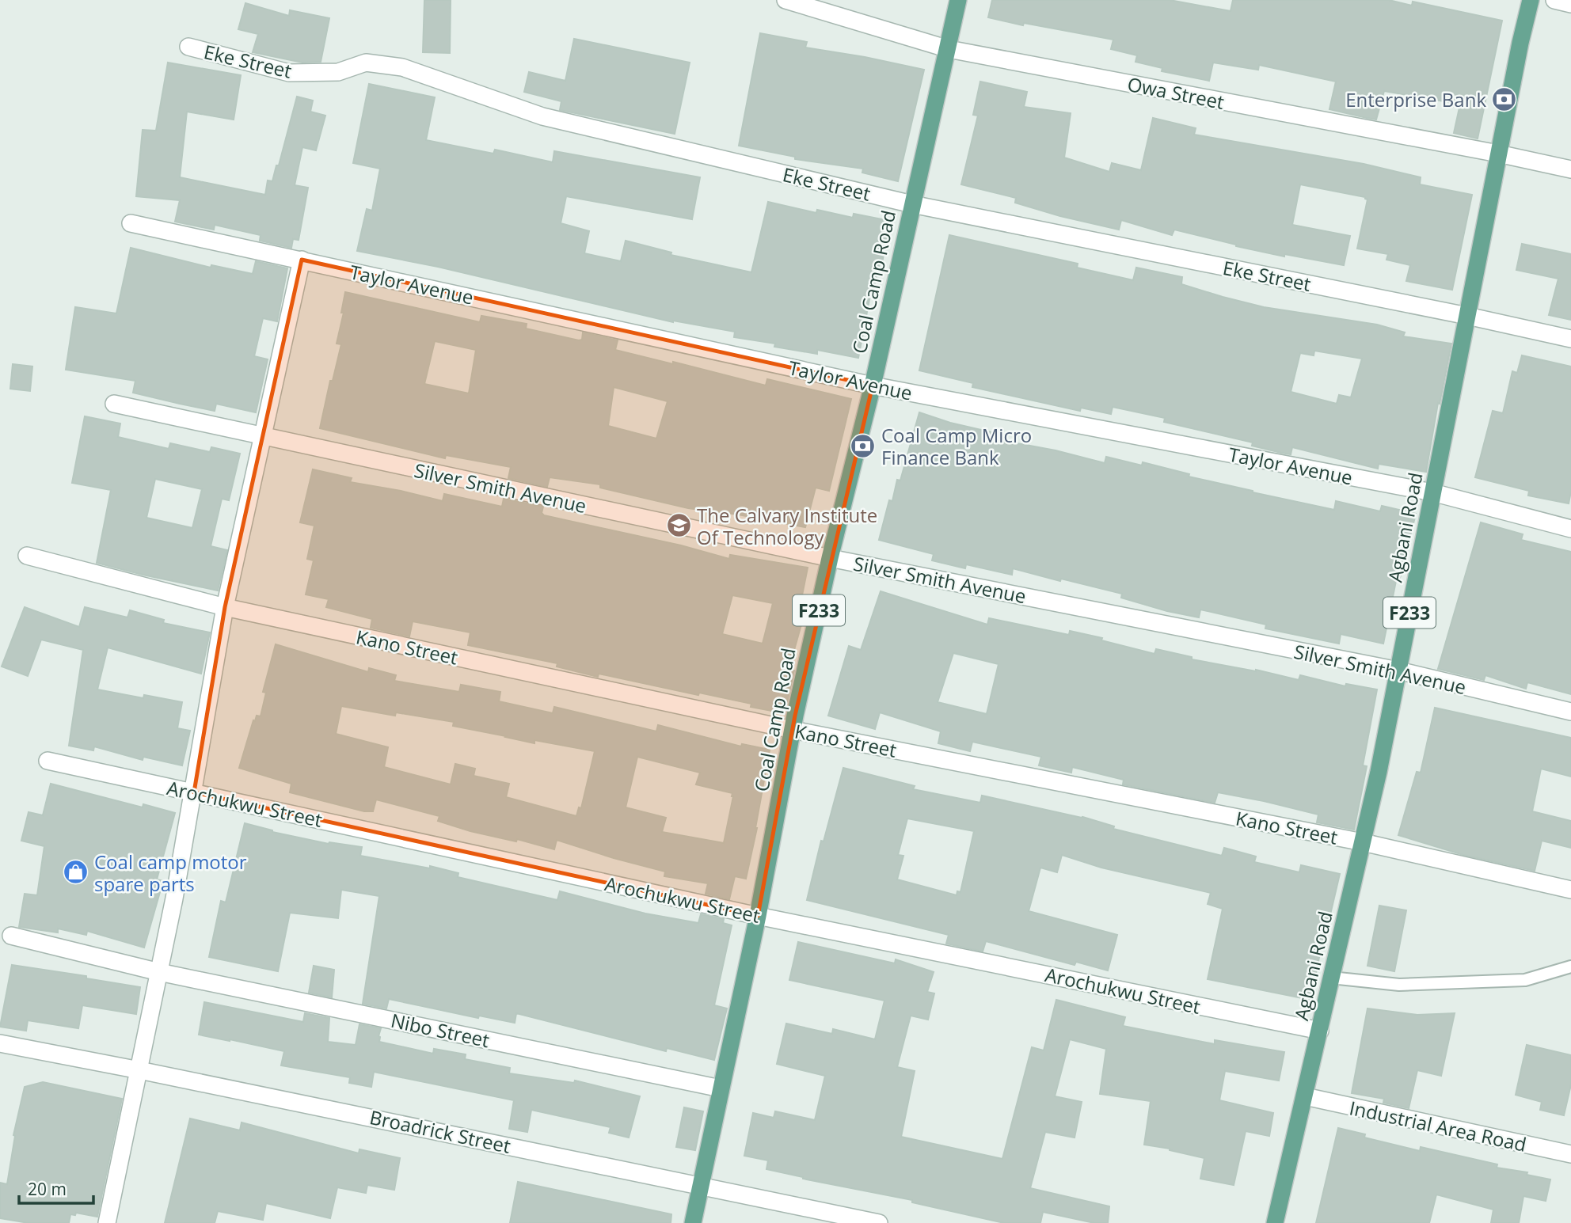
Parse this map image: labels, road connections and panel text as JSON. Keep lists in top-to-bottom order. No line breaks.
{"streets":{"main road":["Coal Camp Road","Agbani Road","F233"],"street":["Eke Street","Owa Street","Taylor Avenue","Silver Smith Avenue","Kano Street","Arochukwu Street","Nibo Street","Industrial Area Road","Broadrick Street"]},"crossings":[["Eke Street","Coal Camp Road"],["Eke Street","Agbani Road"],["Owa Street","Coal Camp Road"],["Owa Street","Agbani Road"],["Coal Camp Road","Taylor Avenue"],["Coal Camp Road","Silver Smith Avenue"],["Coal Camp Road","Kano Street"],["Coal Camp Road","Arochukwu Street"],["Coal Camp Road","Nibo Street"],["Coal Camp Road","Broadrick Street"],["Taylor Avenue","Agbani Road"],["Silver Smith Avenue","Agbani Road"],["Agbani Road","Kano Street"],["Agbani Road","Arochukwu Street"],["Agbani Road","Industrial Area Road"]],"places":{"bank":["Enterprise Bank","Coal Camp Micro Finance Bank"],"school or university":["The Calvary Institute Of Technology"],"shop":["Coal camp motor spare parts"]},"scale_bar":"20 m"}
